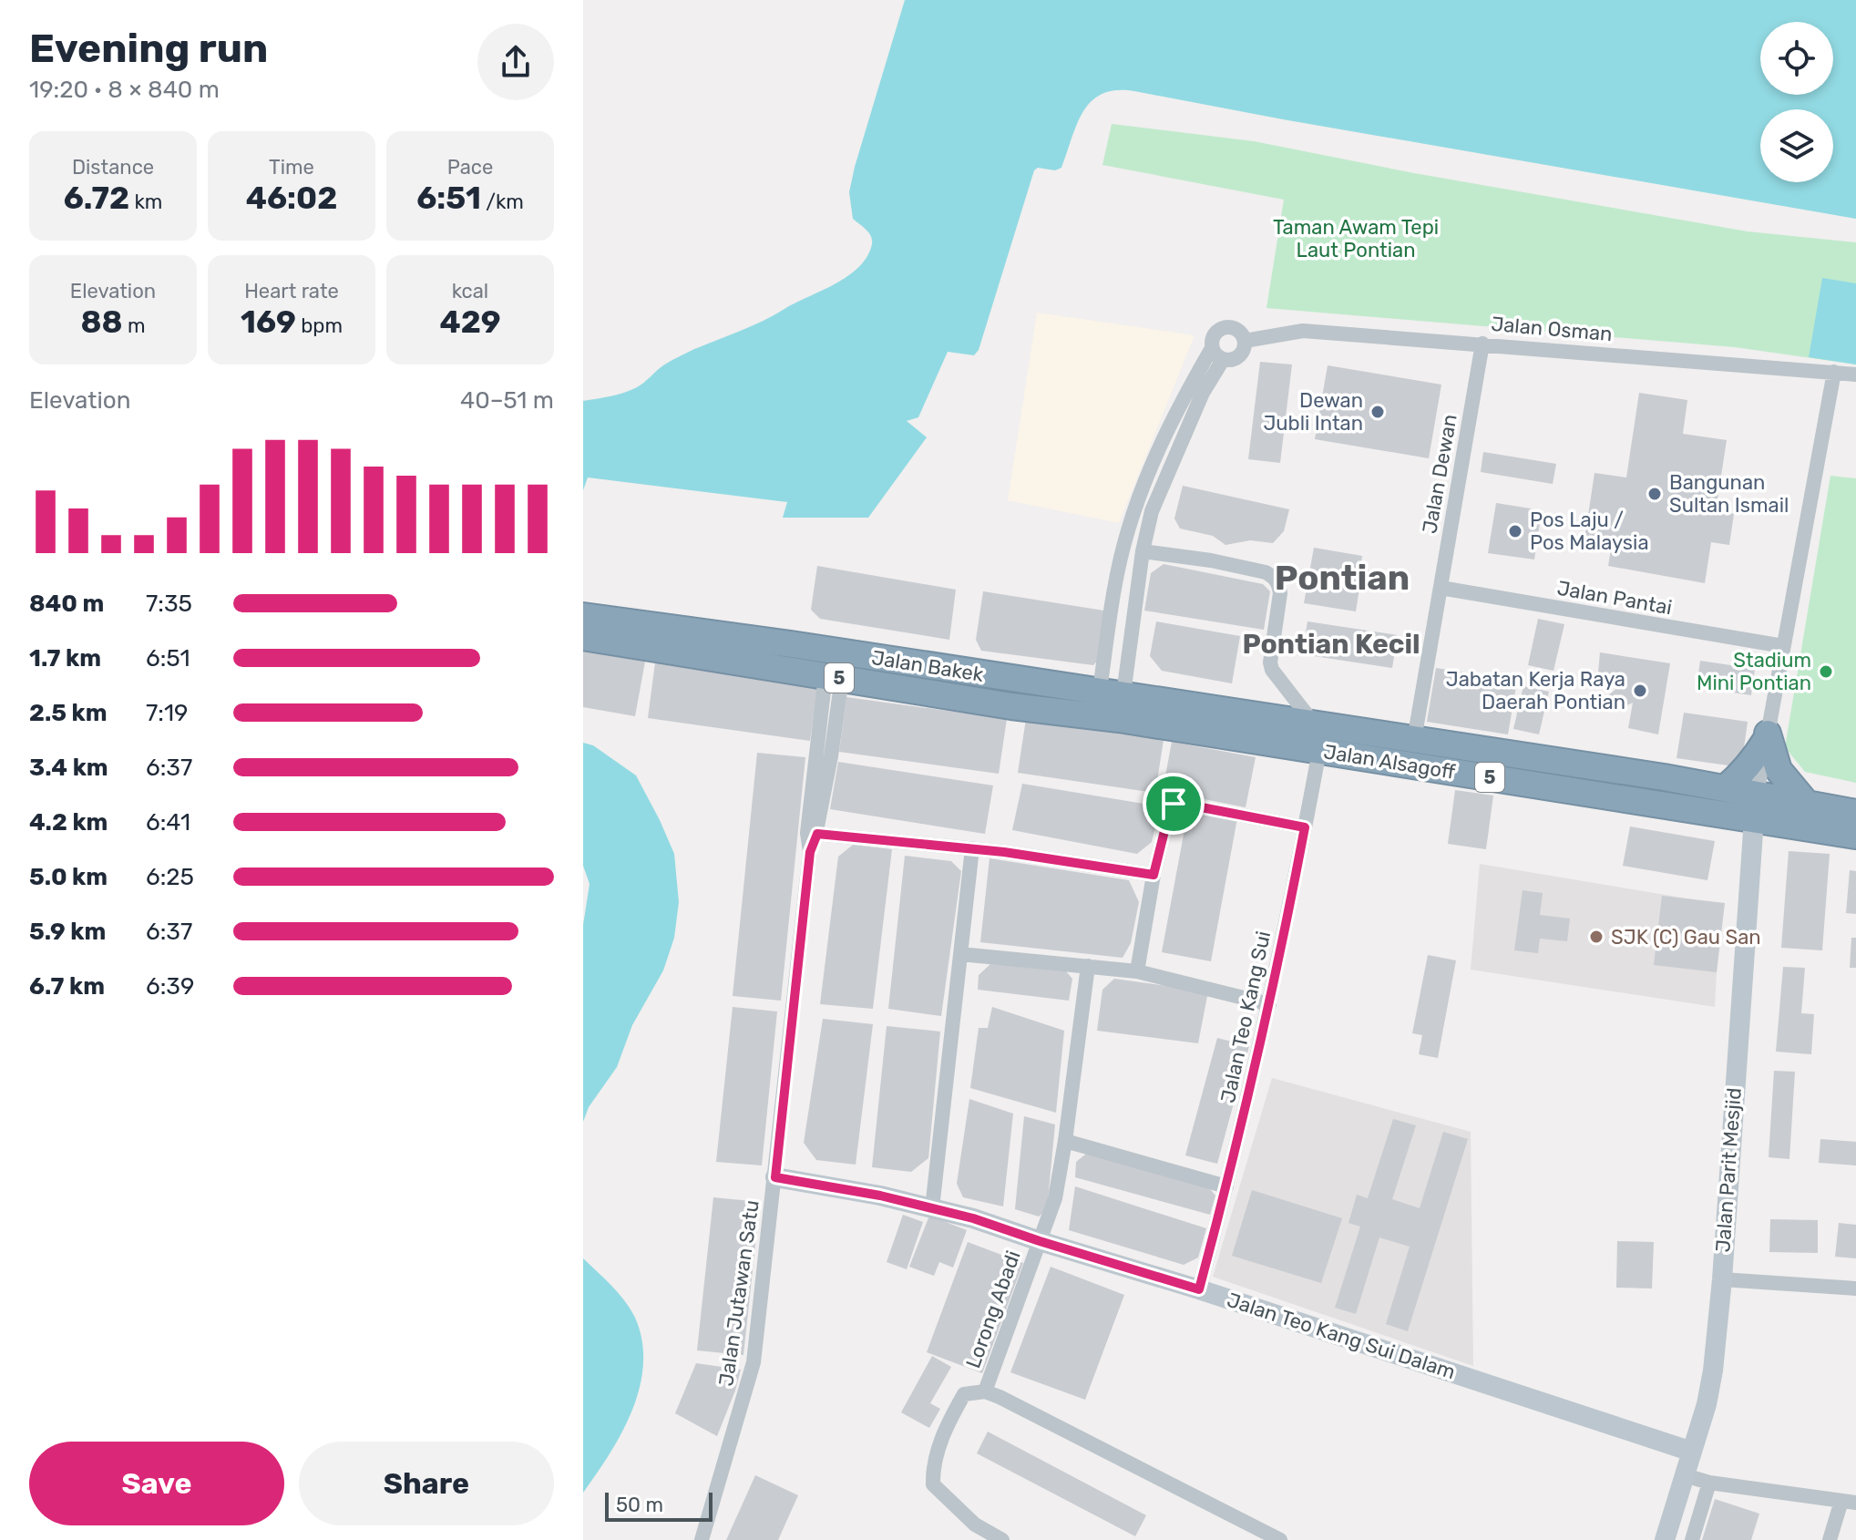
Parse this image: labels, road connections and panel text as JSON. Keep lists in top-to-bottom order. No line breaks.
{"streets":{"highway":["Jalan Bakek","5","Jalan Alsagoff"],"street":["Jalan Osman","Jalan Dewan","Jalan Pantai","Jalan Teo Kang Sui","Jalan Parit Mesjid","Jalan Jutawan Satu","Lorong Abadi","Jalan Teo Kang Sui Dalam"]},"crossings":[["Jalan Osman","Jalan Dewan"],["Jalan Dewan","Jalan Pantai"],["Jalan Dewan","Jalan Alsagoff"],["Jalan Bakek","Jalan Alsagoff"],["Jalan Bakek","Jalan Jutawan Satu"],["Jalan Alsagoff","Jalan Teo Kang Sui"],["Jalan Alsagoff","Jalan Parit Mesjid"],["Jalan Teo Kang Sui","Jalan Teo Kang Sui Dalam"],["Jalan Parit Mesjid","Jalan Teo Kang Sui Dalam"],["Jalan Jutawan Satu","Jalan Teo Kang Sui Dalam"],["Lorong Abadi","Jalan Teo Kang Sui Dalam"]],"districts":["Pontian","Pontian Kecil"],"parks":["Taman Awam Tepi Laut Pontian"],"places":["Dewan Jubli Intan","Bangunan Sultan Ismail","Pos Laju / Pos Malaysia","Stadium Mini Pontian","Jabatan Kerja Raya Daerah Pontian","SJK (C) Gau San"],"scale_bar":"50 m","page":{"heading":["Evening run","19:20 · 8 × 840 m"],"stats":[["Distance","6.72 km"],["Time","46:02"],["Pace","6:51 /km"],["Elevation","88 m"],["Heart rate","169 bpm"],["kcal","429"]],"chart":["Elevation","40–51 m"],"list":[{"name":"840 m","note":"7:35"},{"name":"1.7 km","note":"6:51"},{"name":"2.5 km","note":"7:19"},{"name":"3.4 km","note":"6:37"},{"name":"4.2 km","note":"6:41"},{"name":"5.0 km","note":"6:25"},{"name":"5.9 km","note":"6:37"},{"name":"6.7 km","note":"6:39"}],"buttons":["Save","Share"],"scale":"50 m"}}
